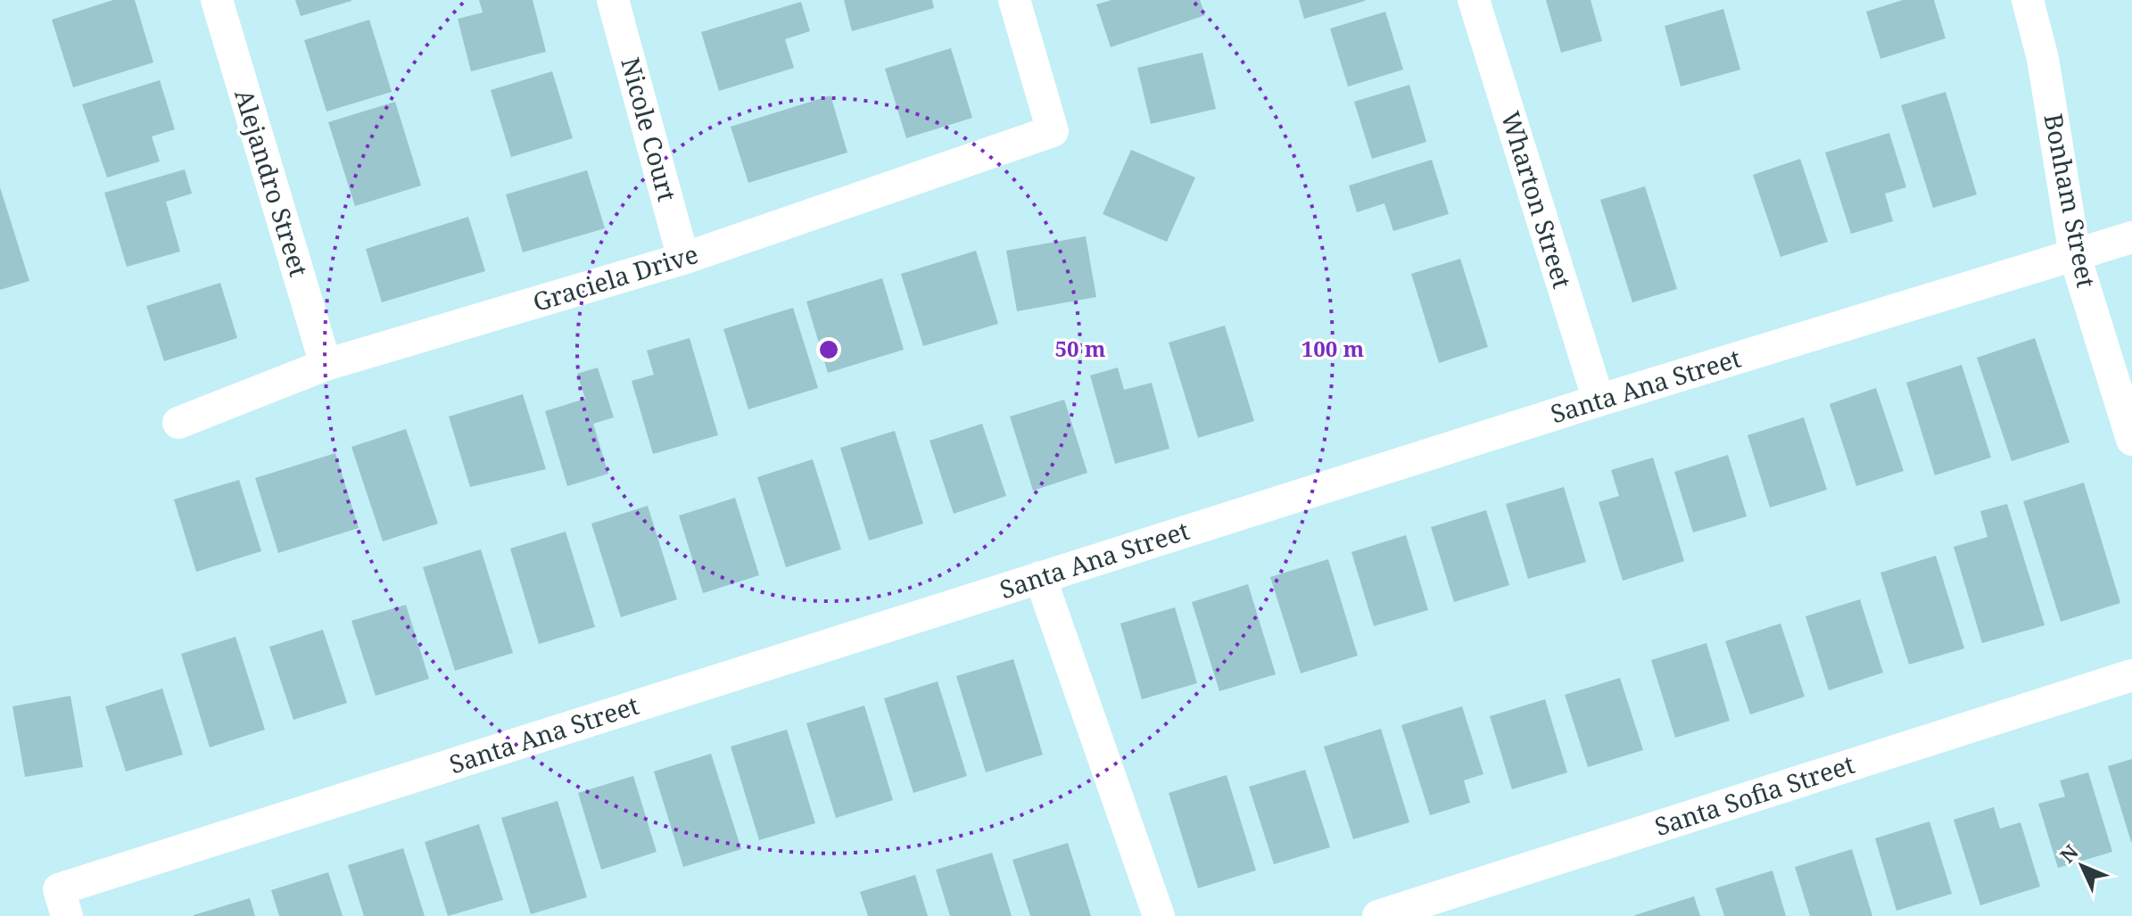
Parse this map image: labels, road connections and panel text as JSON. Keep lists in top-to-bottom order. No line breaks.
{"streets":{"street":["Nicole Court","Alejandro Street","Wharton Street","Bonham Street","Graciela Drive","Santa Ana Street","Santa Sofia Street"]},"crossings":[["Nicole Court","Graciela Drive"],["Alejandro Street","Graciela Drive"],["Wharton Street","Santa Ana Street"],["Bonham Street","Santa Ana Street"]],"north":"top left","rings":["50 m","100 m"]}
